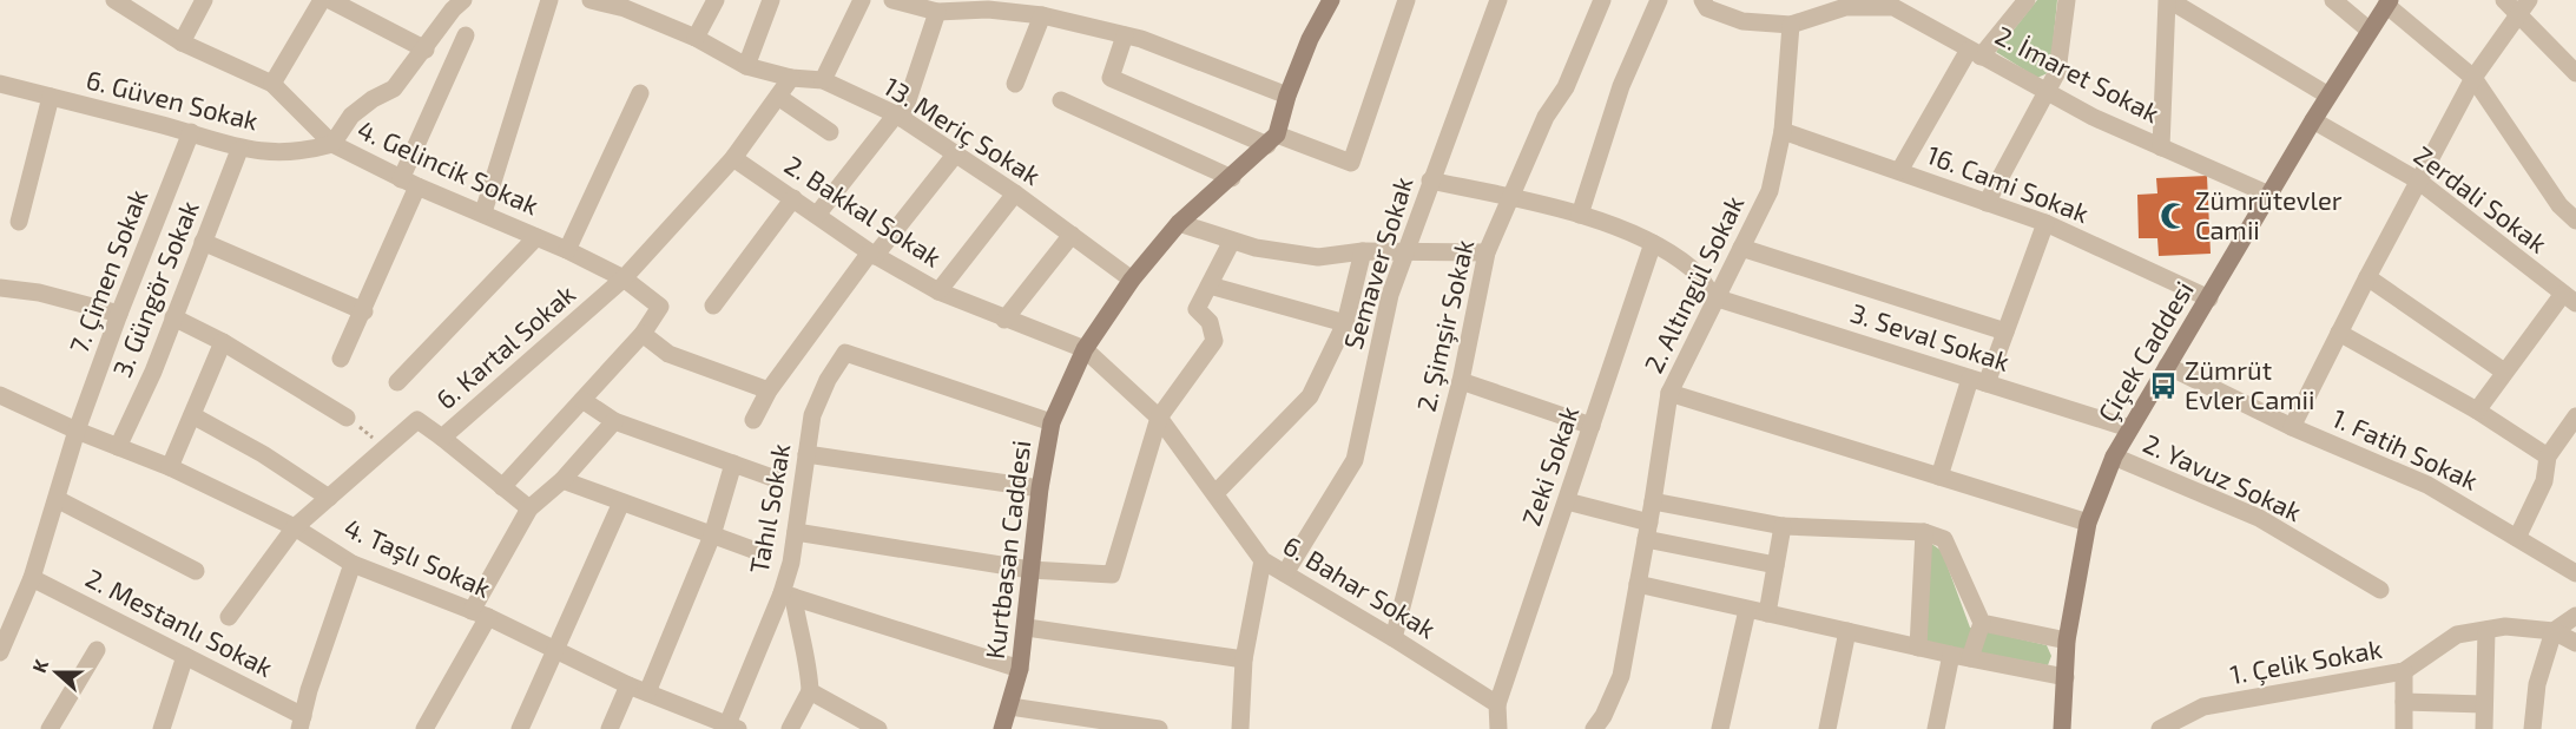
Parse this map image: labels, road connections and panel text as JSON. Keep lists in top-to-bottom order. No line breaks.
{"streets":{"main road":["Çiçek Caddesi","Kurtbasan Caddesi"],"street":["2. İmaret Sokak","6. Güven Sokak","13. Meriç Sokak","4. Gelincik Sokak","16. Cami Sokak","Zerdali Sokak","2. Bakkal Sokak","Semaver Sokak","7. Çimen Sokak","2. Altıngül Sokak","3. Güngör Sokak","2. Şimşir Sokak","3. Seval Sokak","6. Kartal Sokak","1. Fatih Sokak","Zeki Sokak","2. Yavuz Sokak","Tahıl Sokak","4. Taşlı Sokak","6. Bahar Sokak","2. Mestanlı Sokak","1. Çelik Sokak"]},"crossings":[["2. İmaret Sokak","2. Altıngül Sokak"],["2. İmaret Sokak","Çiçek Caddesi"],["6. Güven Sokak","4. Gelincik Sokak"],["6. Güven Sokak","7. Çimen Sokak"],["6. Güven Sokak","3. Güngör Sokak"],["13. Meriç Sokak","6. Kartal Sokak"],["13. Meriç Sokak","Kurtbasan Caddesi"],["4. Gelincik Sokak","6. Kartal Sokak"],["16. Cami Sokak","2. Altıngül Sokak"],["16. Cami Sokak","Çiçek Caddesi"],["Zerdali Sokak","Çiçek Caddesi"],["2. Bakkal Sokak","6. Kartal Sokak"],["2. Bakkal Sokak","Kurtbasan Caddesi"],["2. Bakkal Sokak","6. Bahar Sokak"],["Semaver Sokak","6. Bahar Sokak"],["7. Çimen Sokak","4. Taşlı Sokak"],["7. Çimen Sokak","2. Mestanlı Sokak"],["2. Altıngül Sokak","3. Seval Sokak"],["3. Güngör Sokak","4. Taşlı Sokak"],["2. Şimşir Sokak","6. Bahar Sokak"],["3. Seval Sokak","Çiçek Caddesi"],["6. Kartal Sokak","4. Taşlı Sokak"],["Çiçek Caddesi","1. Fatih Sokak"],["Çiçek Caddesi","2. Yavuz Sokak"],["Zeki Sokak","6. Bahar Sokak"],["Tahıl Sokak","Kurtbasan Caddesi"],["Tahıl Sokak","4. Taşlı Sokak"],["Kurtbasan Caddesi","6. Bahar Sokak"]],"places":{"mosque":["Zümrütevler Camii"],"bus stop":["Zümrüt Evler Camii"]},"north":"left"}
